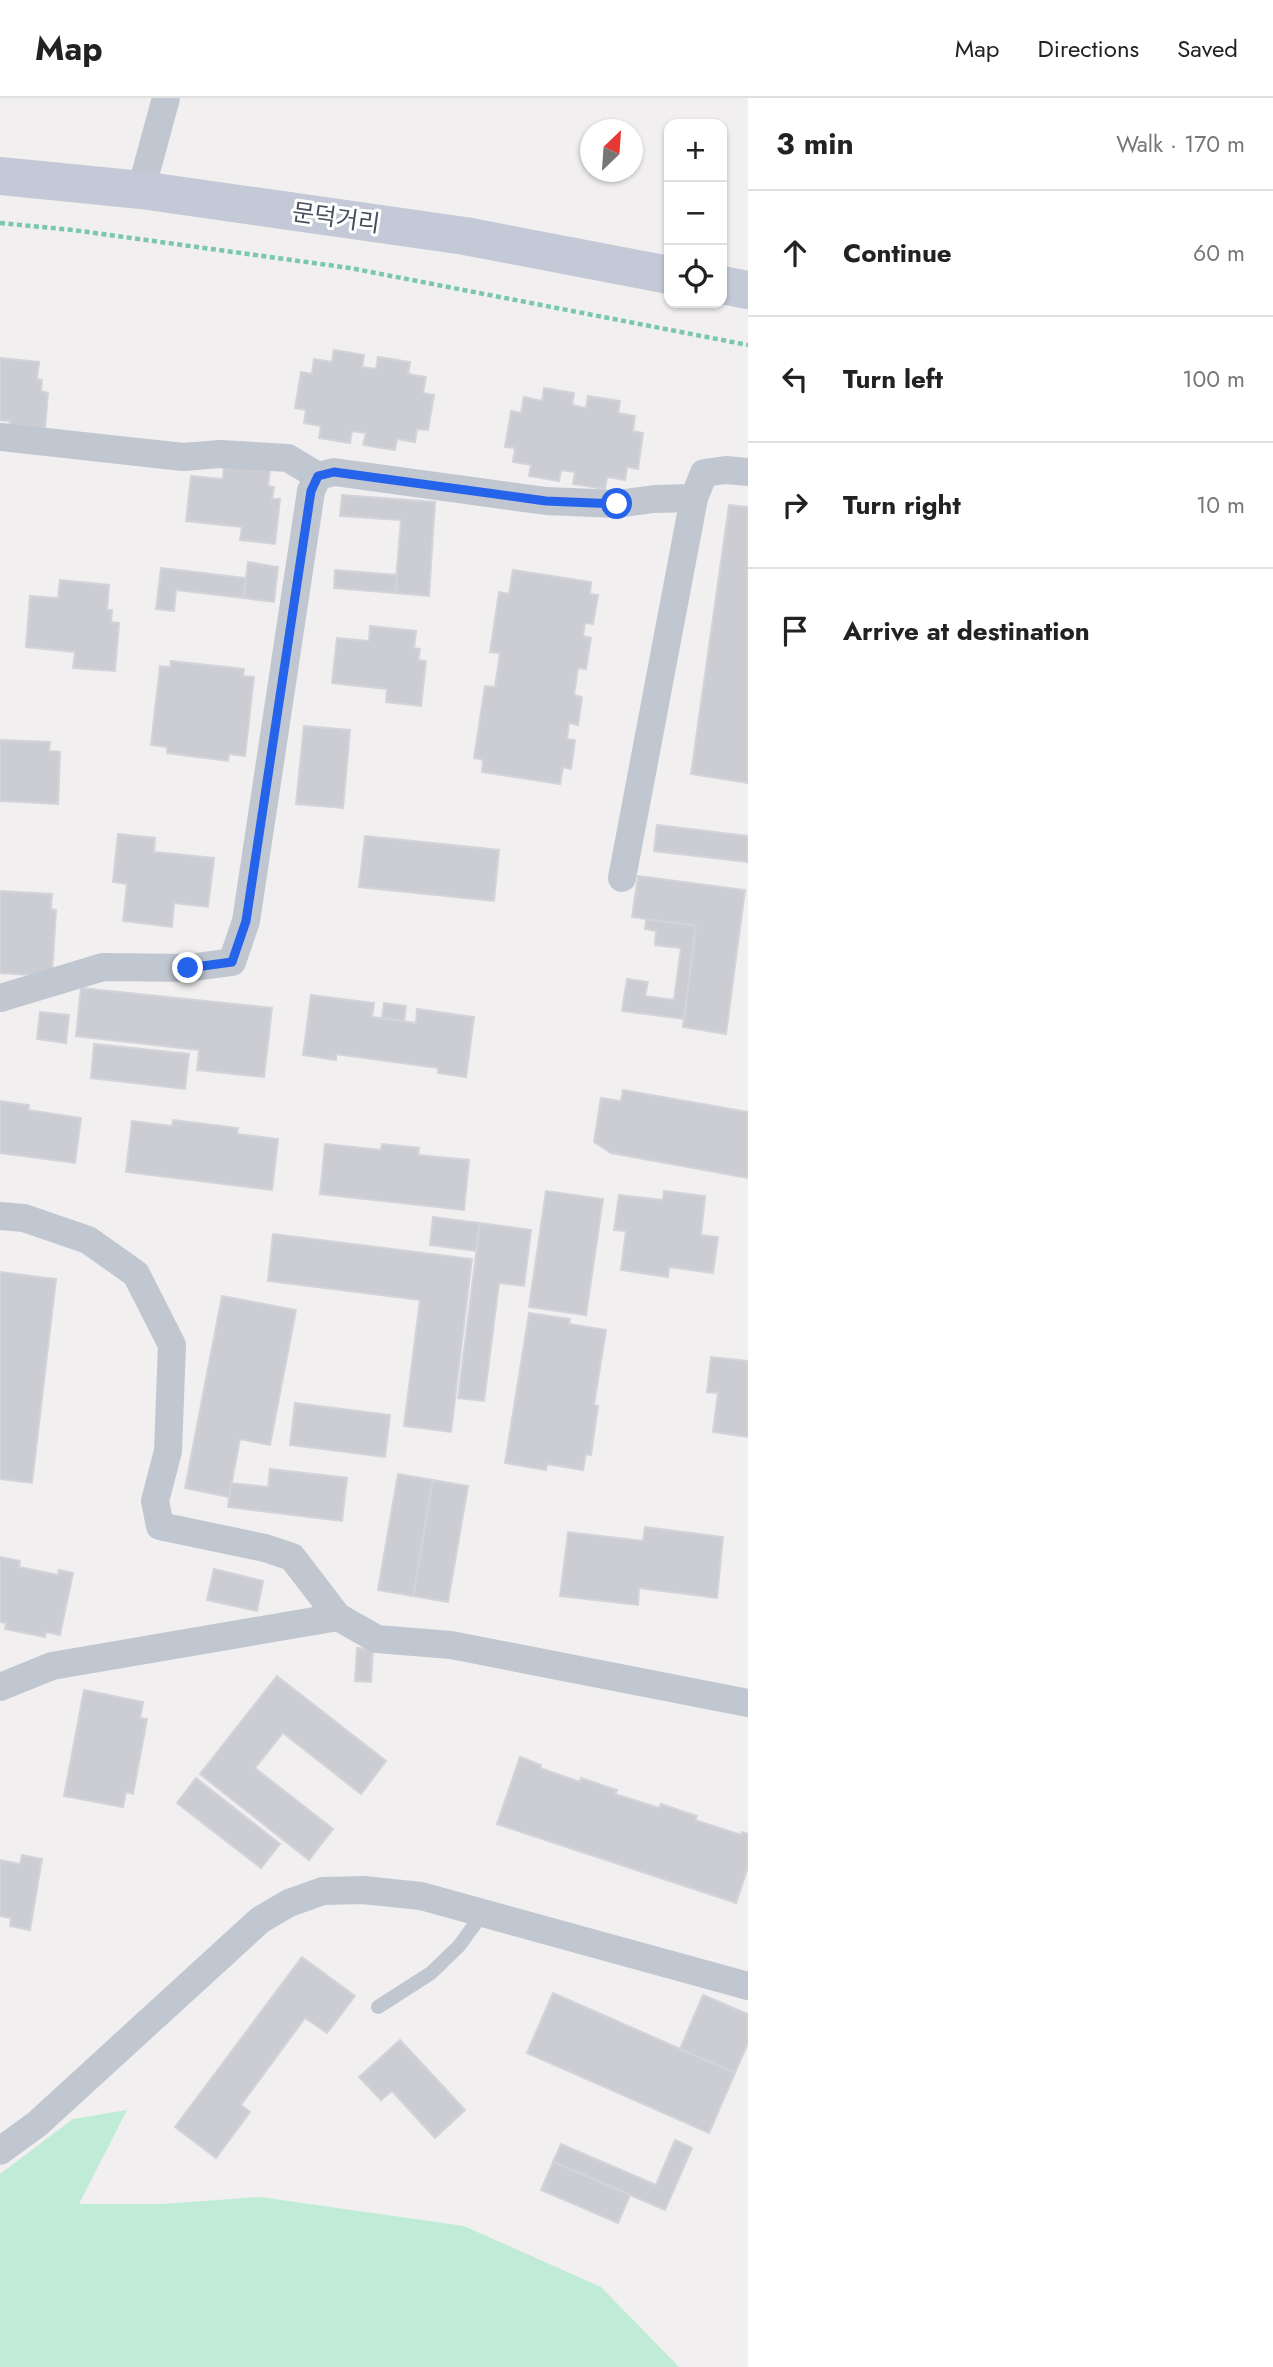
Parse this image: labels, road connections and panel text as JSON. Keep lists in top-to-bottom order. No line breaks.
{"streets":{"main road":["문덕거리"]},"north":"top right","page":{"header":"Map","nav":["Map","Directions","Saved"],"heading":["3 min","Walk · 170 m"],"map_buttons":["+","−"],"list":[["Continue","60 m"],["Turn left","100 m"],["Turn right","10 m"],"Arrive at destination"]}}
